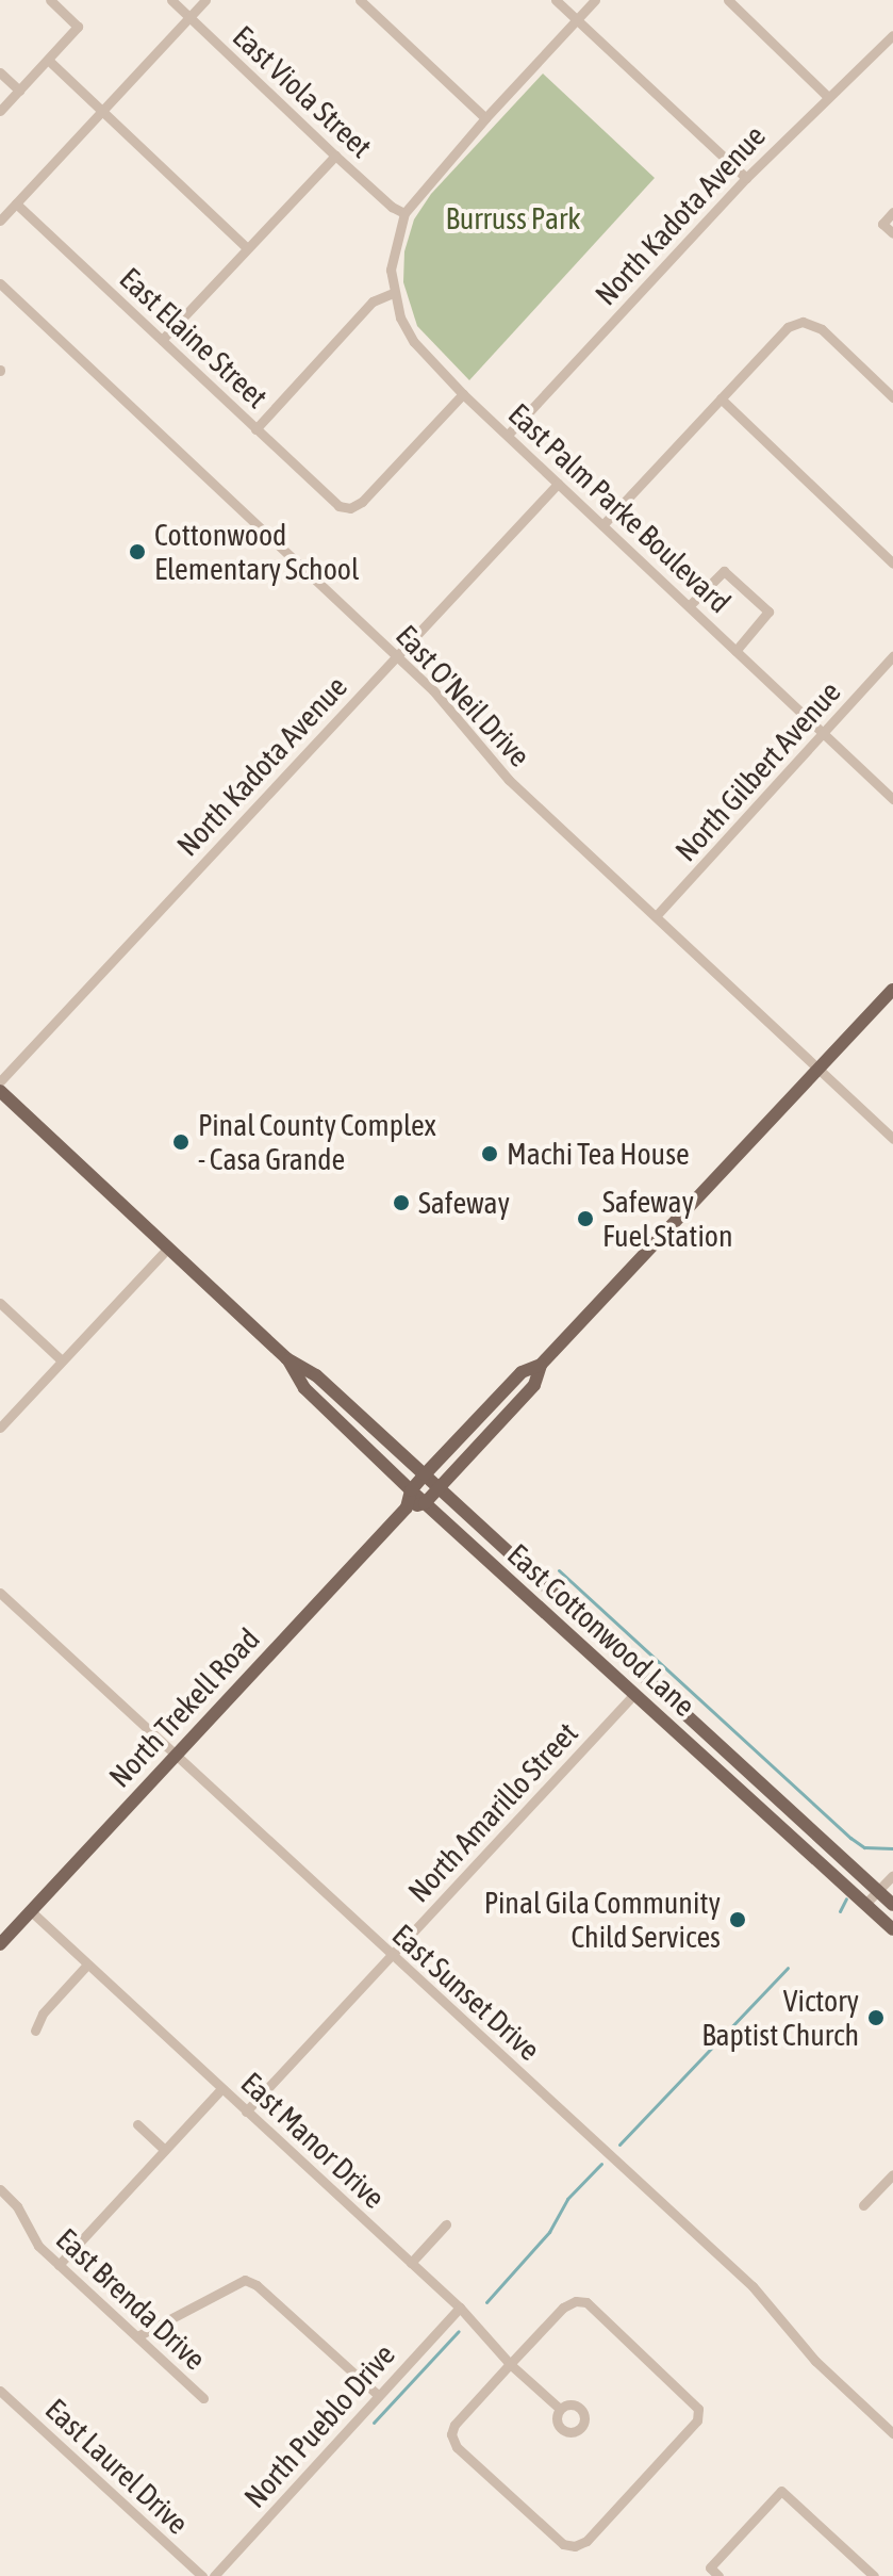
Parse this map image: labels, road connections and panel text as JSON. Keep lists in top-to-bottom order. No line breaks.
{"streets":{"main road":["East Cottonwood Lane","North Trekell Road"],"street":["East Viola Street","North Kadota Avenue","East Elaine Street","East Palm Parke Boulevard","East O'Neil Drive","North Gilbert Avenue","North Amarillo Street","East Sunset Drive","East Manor Drive","East Brenda Drive","North Pueblo Drive","East Laurel Drive"]},"crossings":[["East Viola Street","East Palm Parke Boulevard"],["North Kadota Avenue","East Palm Parke Boulevard"],["North Kadota Avenue","East O'Neil Drive"],["East Elaine Street","East Palm Parke Boulevard"],["East Palm Parke Boulevard","North Gilbert Avenue"],["East O'Neil Drive","North Gilbert Avenue"],["East O'Neil Drive","North Trekell Road"],["East Cottonwood Lane","North Trekell Road"],["East Cottonwood Lane","North Amarillo Street"],["North Trekell Road","East Sunset Drive"],["North Trekell Road","East Manor Drive"],["North Amarillo Street","East Sunset Drive"],["North Amarillo Street","East Manor Drive"],["East Manor Drive","North Pueblo Drive"]],"parks":["Burruss Park"],"places":["Cottonwood Elementary School","Pinal County Complex - Casa Grande","Machi Tea House","Safeway","Safeway Fuel Station","Pinal Gila Community Child Services","Victory Baptist Church"]}
